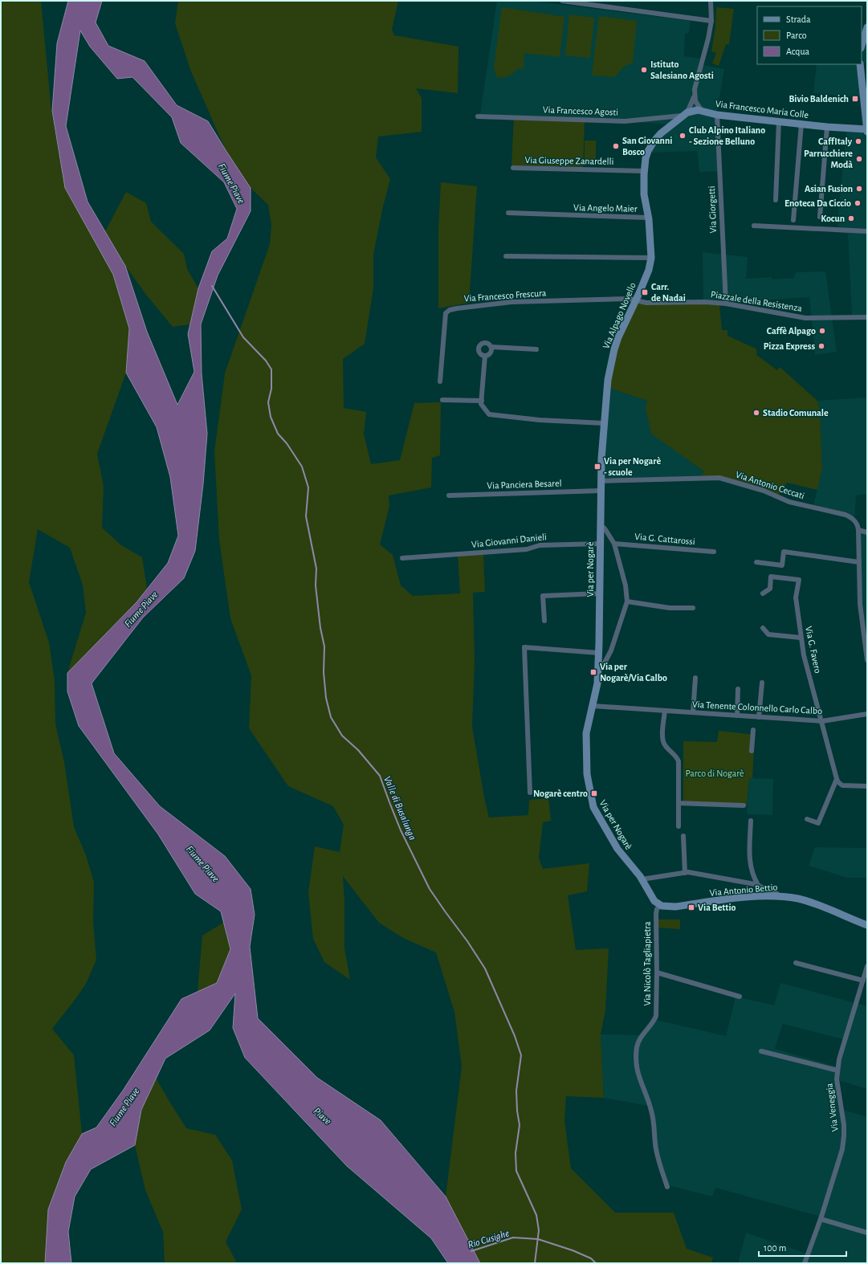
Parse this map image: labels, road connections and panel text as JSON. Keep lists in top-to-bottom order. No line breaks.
{"streets":{"street":["Via Francesco Maria Colle","Via Francesco Agosti","Via Giuseppe Zanardelli","Via Angelo Maier","Via Giorgetti","Via Francesco Frescura","Piazzale della Resistenza","Via Alpago Novello","Via Panciera Besarel","Via Antonio Ceccati","Via G. Cattarossi","Via Giovanni Danieli","Via per Nogarè","Via G. Favero","Via Tenente Colonnello Carlo Calbo","Via Antonio Bettio","Via Nicolò Tagliapietra","Via Veneggia"]},"crossings":[["Via Francesco Maria Colle","Via Francesco Agosti"],["Via Francesco Maria Colle","Via Giorgetti"],["Via Francesco Maria Colle","Via Alpago Novello"],["Via Francesco Agosti","Via Alpago Novello"],["Via Giuseppe Zanardelli","Via Alpago Novello"],["Via Angelo Maier","Via Alpago Novello"],["Via Giorgetti","Piazzale della Resistenza"],["Via Francesco Frescura","Piazzale della Resistenza"],["Via Francesco Frescura","Via Alpago Novello"],["Via Alpago Novello","Via per Nogarè"],["Via Panciera Besarel","Via per Nogarè"],["Via Antonio Ceccati","Via per Nogarè"],["Via G. Cattarossi","Via per Nogarè"],["Via Giovanni Danieli","Via per Nogarè"],["Via per Nogarè","Via Tenente Colonnello Carlo Calbo"],["Via per Nogarè","Via Antonio Bettio"],["Via per Nogarè","Via Nicolò Tagliapietra"],["Via G. Favero","Via Tenente Colonnello Carlo Calbo"],["Via Antonio Bettio","Via Nicolò Tagliapietra"]],"water":["Fiume Piave","Valle di Busalunga","Piave","Rio Cusighe"],"parks":["Parco di Nogarè"],"places":{"other":["Istituto Salesiano Agosti","Club Alpino Italiano - Sezione Belluno","CaffItaly","San Giovanni Bosco","Parrucchiere Modà","Asian Fusion","Enoteca Da Ciccio","Kocun","Caffè Alpago","Pizza Express","Stadio Comunale"],"transit":["Bivio Baldenich","Carr. de Nadai","Via per Nogarè - scuole","Via per Nogarè/Via Calbo","Nogarè centro","Via Bettio"]},"legend":["Strada","Parco","Acqua"],"scale_bar":"100 m"}
